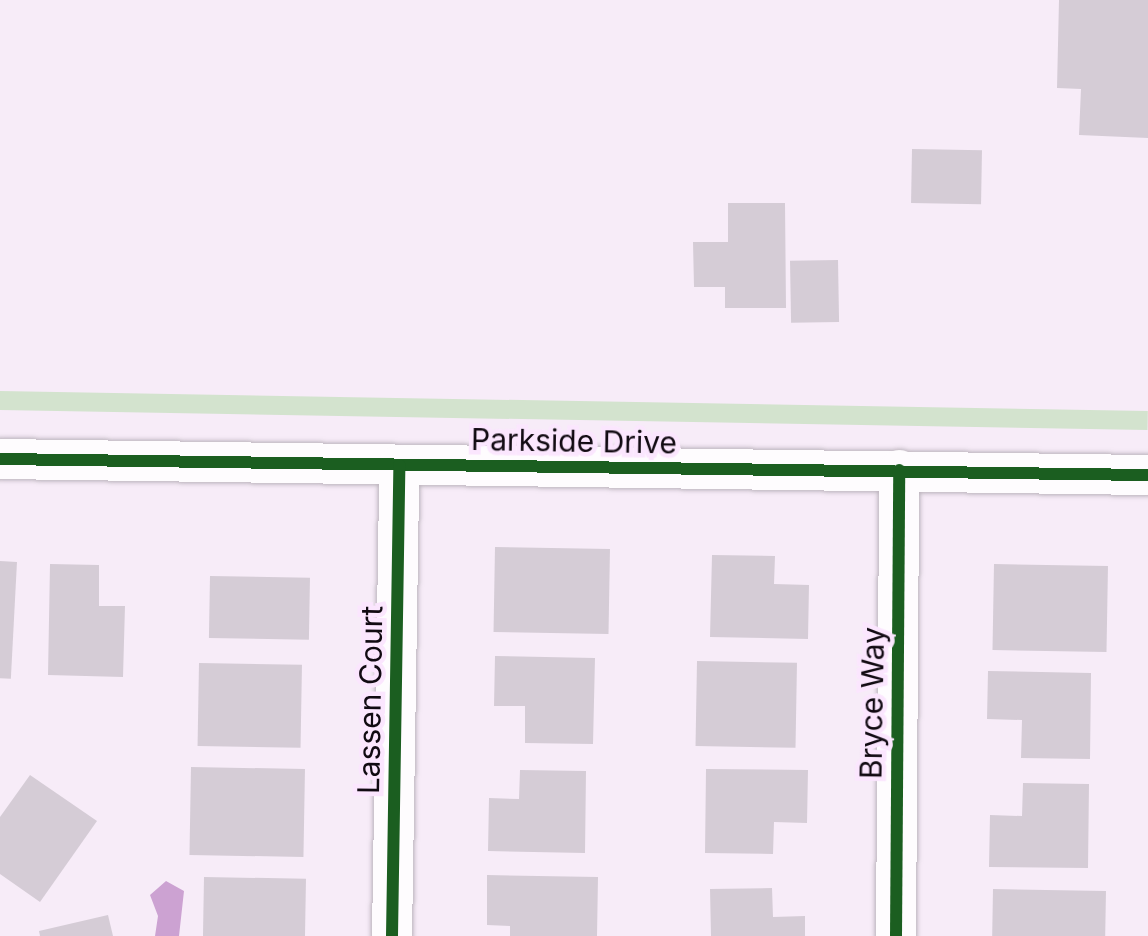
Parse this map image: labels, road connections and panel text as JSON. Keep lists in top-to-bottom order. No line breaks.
{"streets":{"street":["Parkside Drive","Lassen Court","Bryce Way"]},"crossings":[["Parkside Drive","Lassen Court"],["Parkside Drive","Bryce Way"]]}
